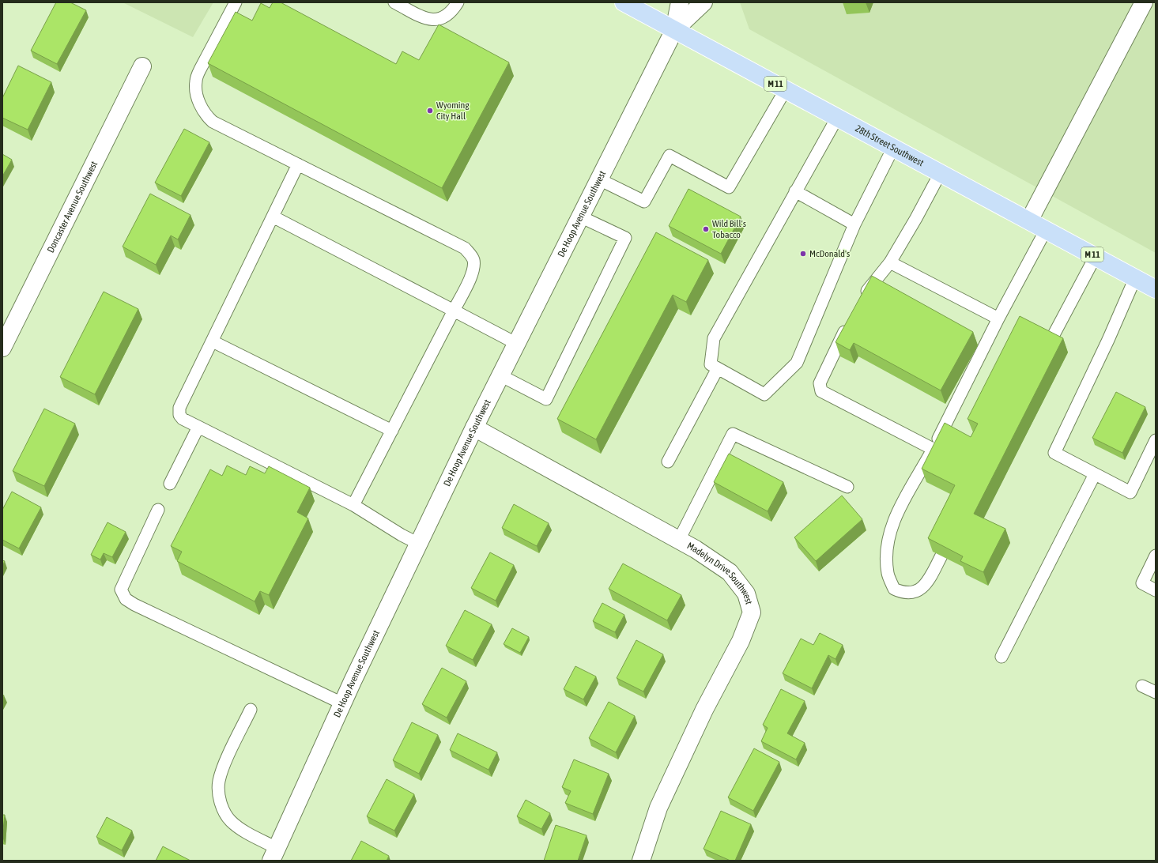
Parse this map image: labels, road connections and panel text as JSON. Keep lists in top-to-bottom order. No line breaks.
{"streets":{"main road":["M 11","28th Street Southwest"],"street":["Doncaster Avenue Southwest","De Hoop Avenue Southwest","Madelyn Drive Southwest"]},"crossings":[["28th Street Southwest","De Hoop Avenue Southwest"],["De Hoop Avenue Southwest","Madelyn Drive Southwest"]],"places":["Wyoming City Hall","Wild Bill's Tobacco","McDonald's"]}
